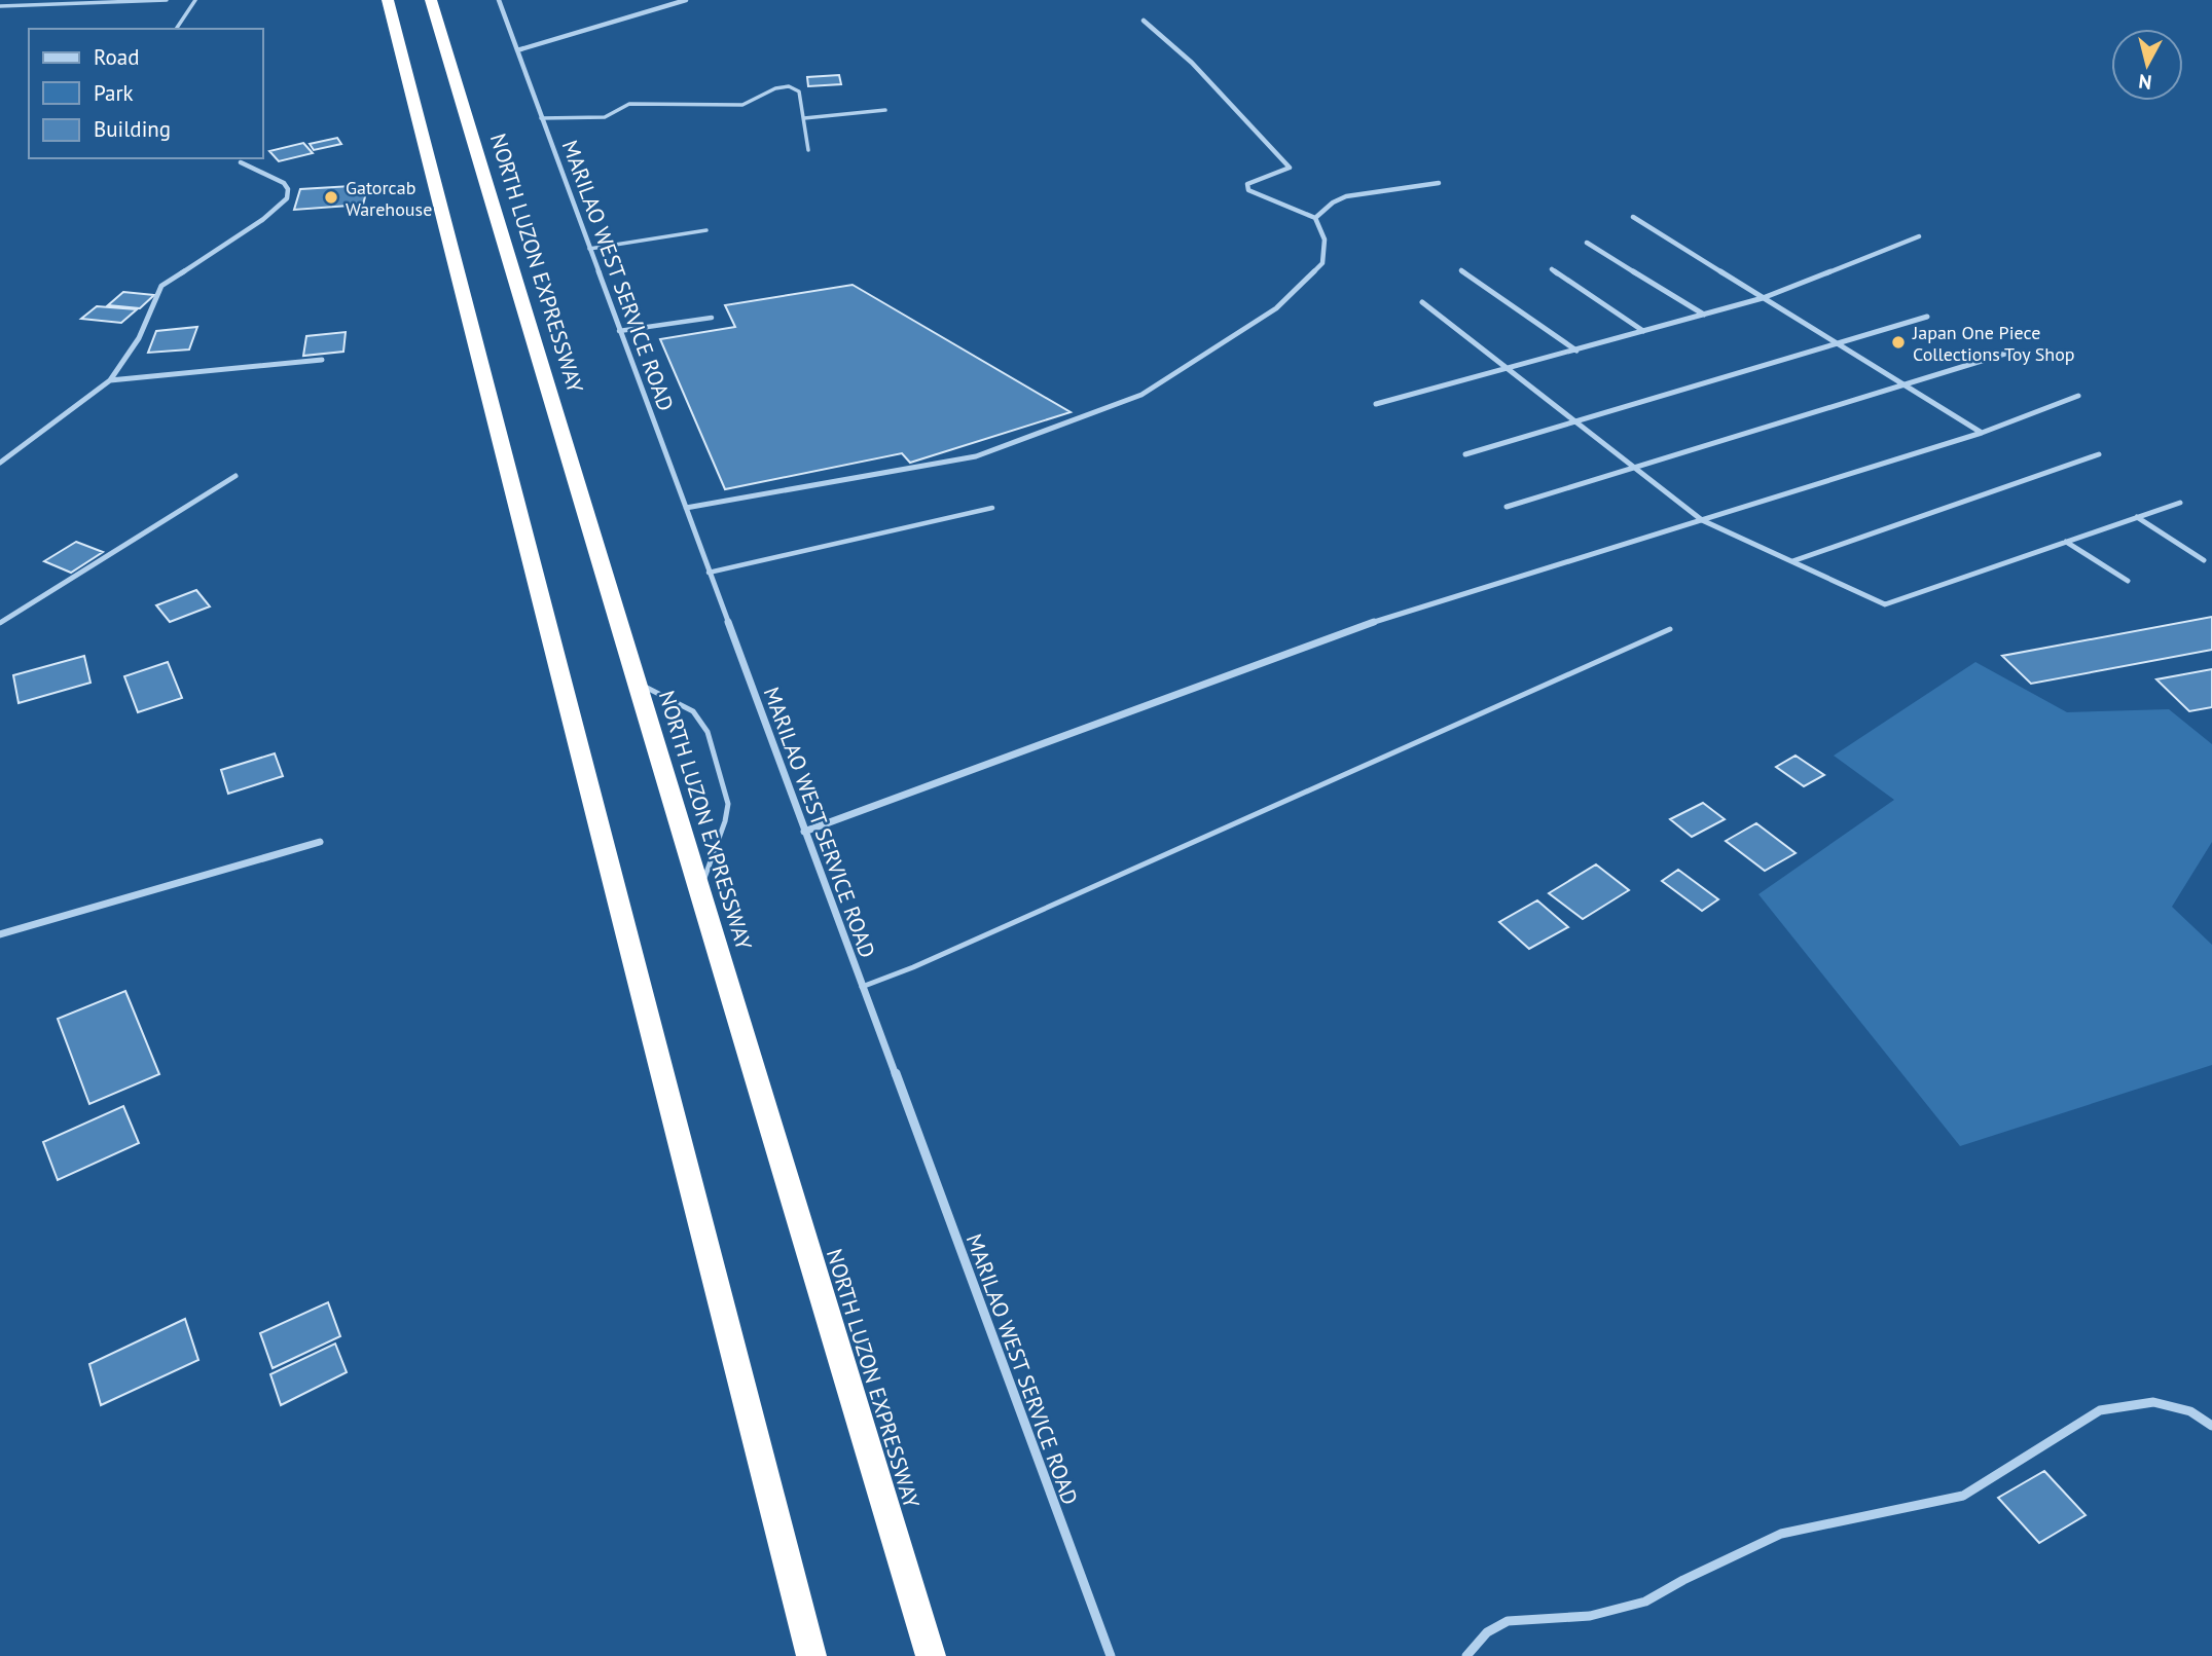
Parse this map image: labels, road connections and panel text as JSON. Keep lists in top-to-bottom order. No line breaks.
{"streets":{"highway":["NORTH LUZON EXPRESSWAY"],"street":["MARILAO WEST SERVICE ROAD"]},"places":["Gatorcab Warehouse","Japan One Piece Collections Toy Shop"],"legend":["Road","Park","Building"],"north":"bottom"}
